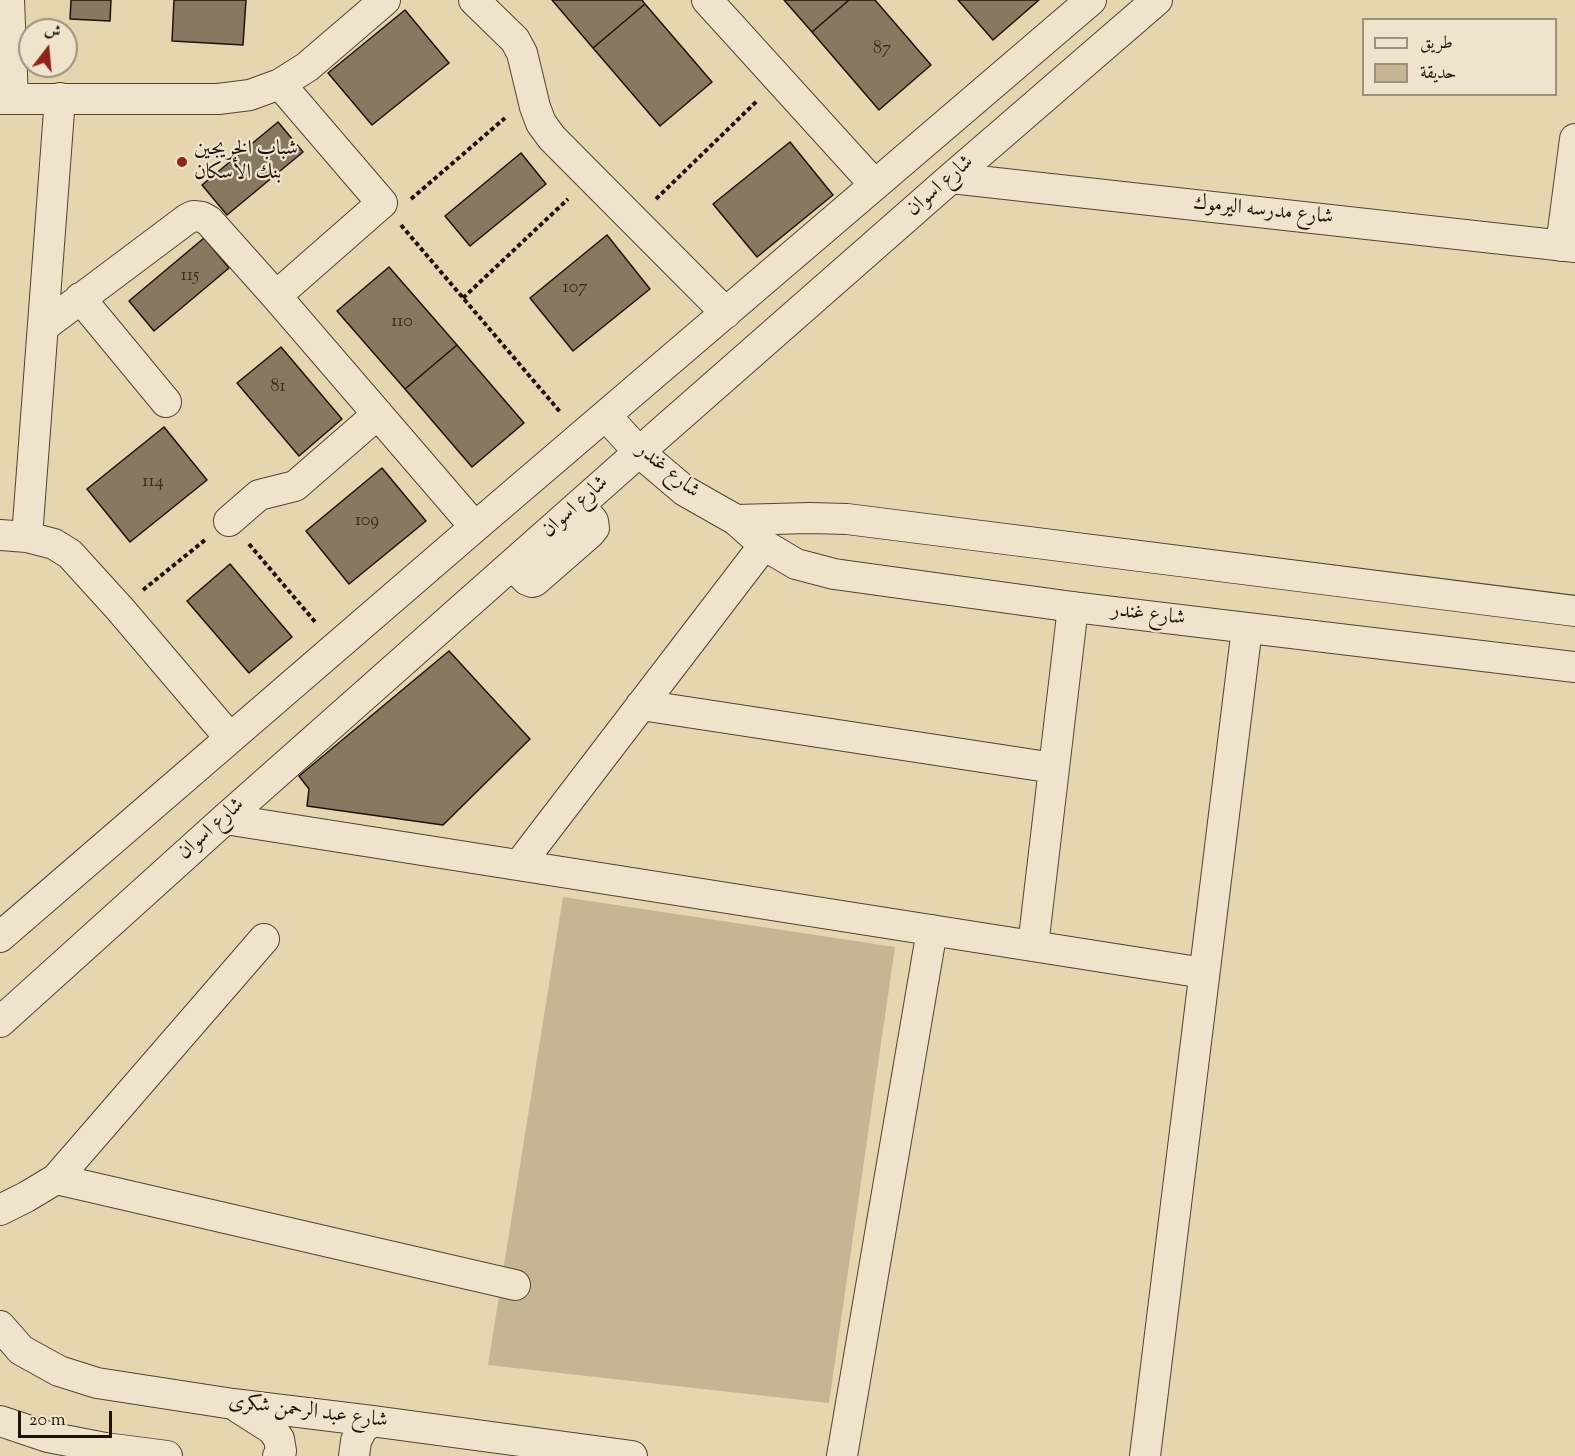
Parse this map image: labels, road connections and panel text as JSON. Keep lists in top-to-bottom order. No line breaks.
{"streets":{"street":["شارع اسوان","شارع مدرسه اليرموك","شارع غندر","شارع عبد الرحمن شكرى"]},"crossings":[["شارع اسوان","شارع مدرسه اليرموك"],["شارع اسوان","شارع غندر"]],"places":["شباب الخريجين بنك الأسكان"],"house_numbers":["87","115","107","110","81","114","109"],"legend":["طريق","حديقة"],"scale_bar":"20 m","north":"top"}
